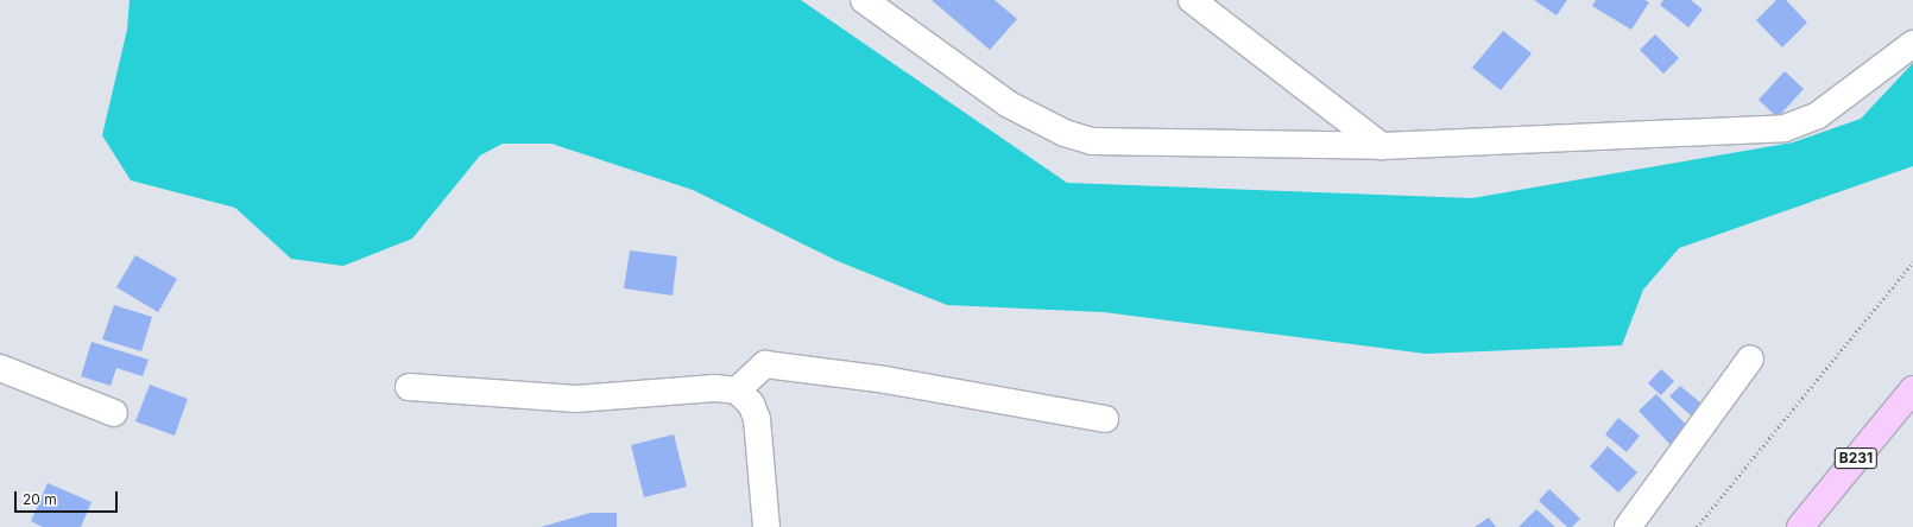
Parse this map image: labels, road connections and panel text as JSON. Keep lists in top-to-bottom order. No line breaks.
{"streets":{"main road":["B231"]},"scale_bar":"20 m"}
